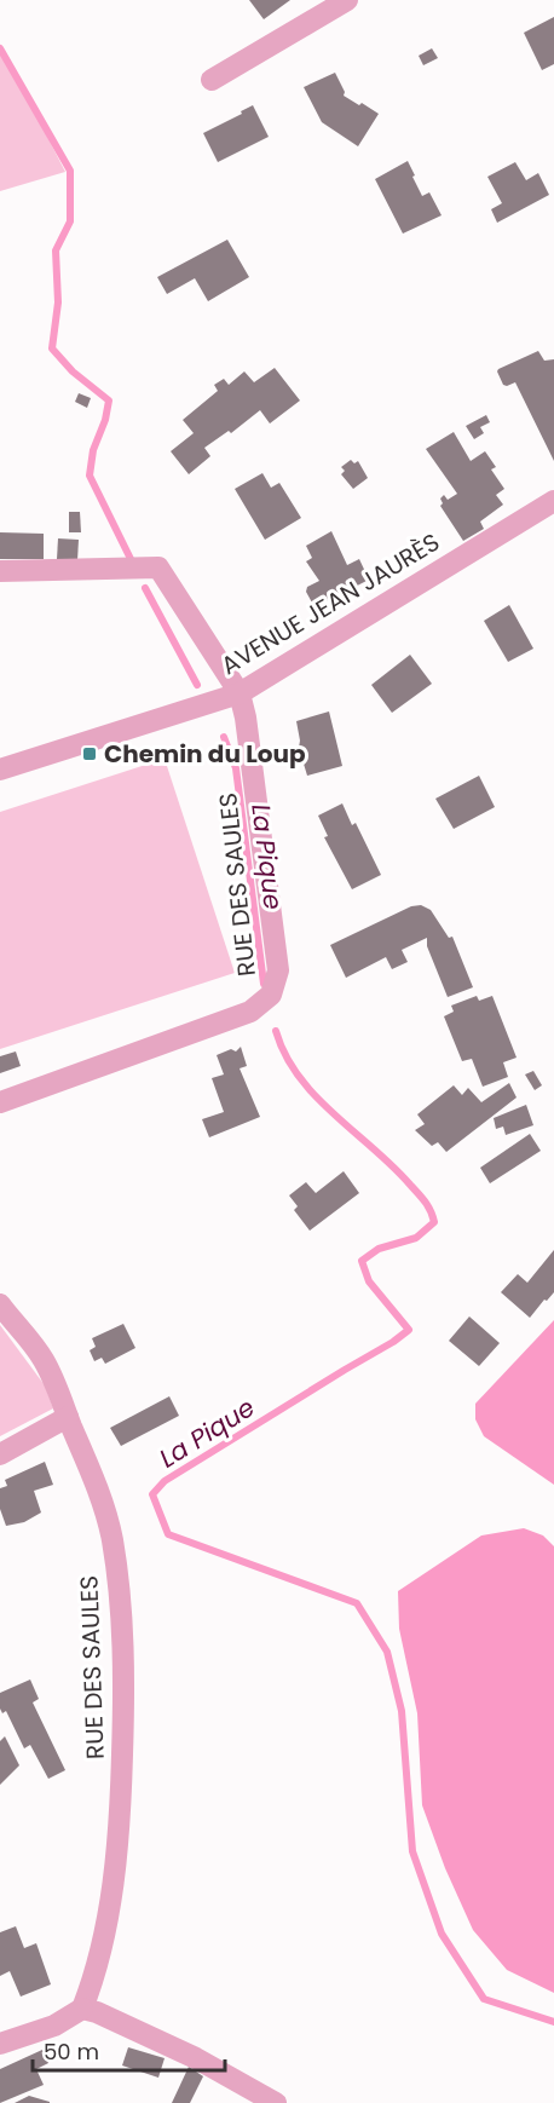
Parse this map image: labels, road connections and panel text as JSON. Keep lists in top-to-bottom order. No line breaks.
{"streets":{"street":["AVENUE JEAN JAURÈS","RUE DES SAULES"]},"crossings":[["AVENUE JEAN JAURÈS","RUE DES SAULES"]],"water":["La Pique"],"places":{"transit":["Chemin du Loup"]},"scale_bar":"50 m"}
